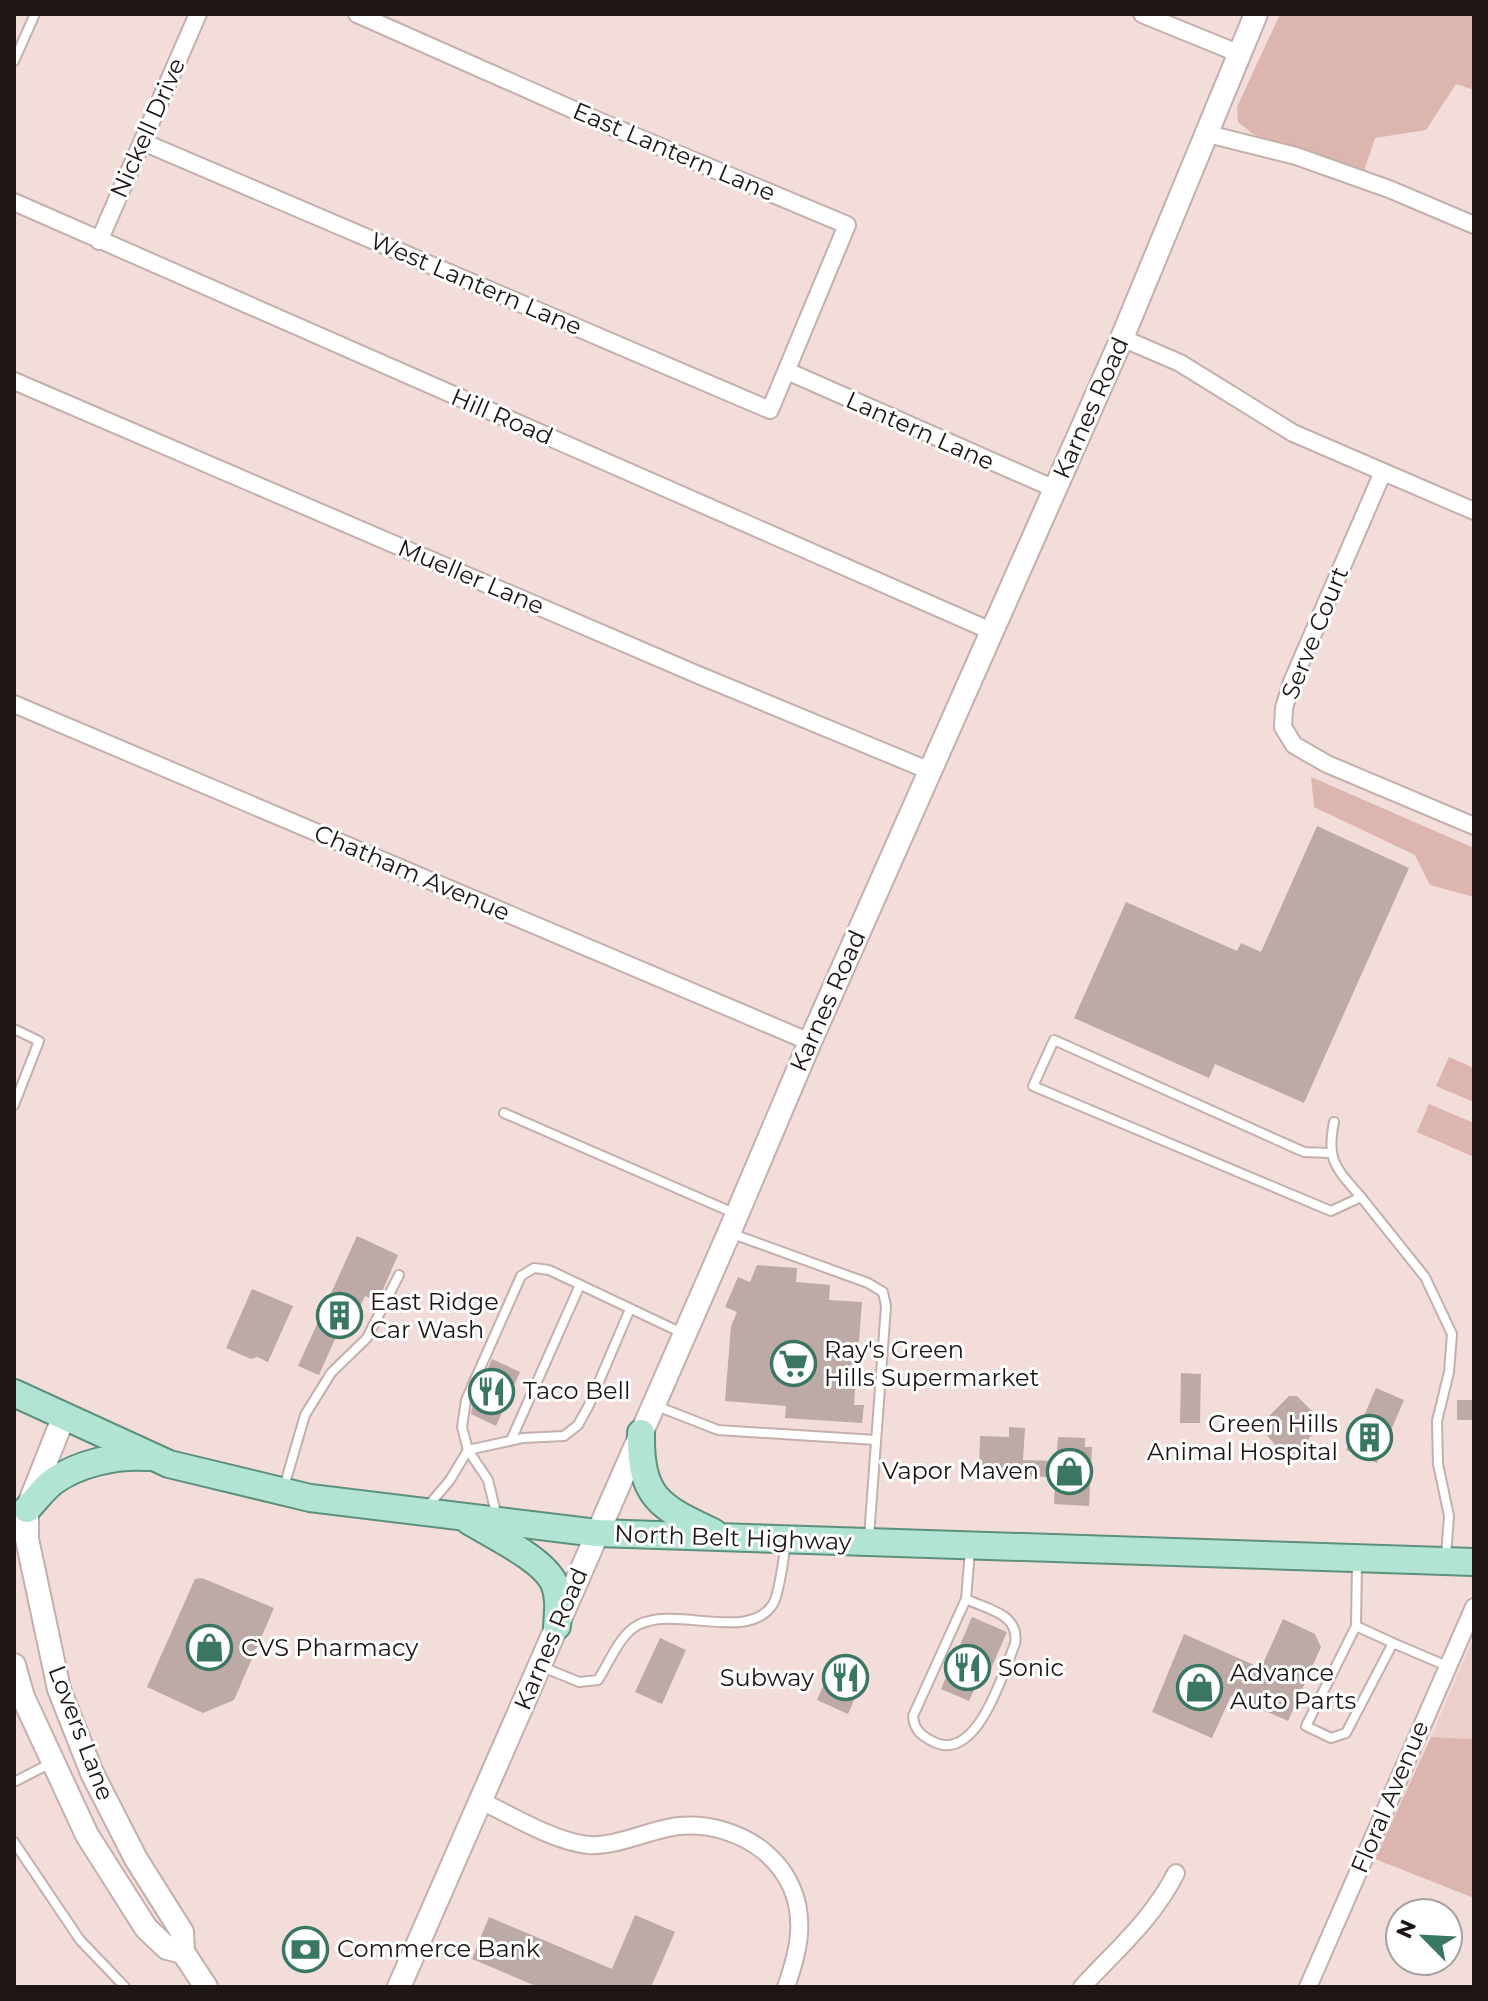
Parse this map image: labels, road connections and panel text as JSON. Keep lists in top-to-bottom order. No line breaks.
{"streets":{"main road":["North Belt Highway"],"street":["Nickell Drive","East Lantern Lane","West Lantern Lane","Karnes Road","Hill Road","Lantern Lane","Mueller Lane","Serve Court","Chatham Avenue","Lovers Lane","Floral Avenue"]},"crossings":[["Nickell Drive","West Lantern Lane"],["Nickell Drive","Hill Road"],["East Lantern Lane","West Lantern Lane"],["East Lantern Lane","Lantern Lane"],["West Lantern Lane","Lantern Lane"],["Karnes Road","Hill Road"],["Karnes Road","Lantern Lane"],["Karnes Road","Mueller Lane"],["Karnes Road","Chatham Avenue"],["Karnes Road","North Belt Highway"],["North Belt Highway","Lovers Lane"]],"places":{"building":["East Ridge Car Wash","Green Hills Animal Hospital"],"supermarket":["Ray's Green Hills Supermarket"],"restaurant":["Taco Bell","Sonic","Subway"],"shop":["Vapor Maven","CVS Pharmacy","Advance Auto Parts"],"bank":["Commerce Bank"]},"north":"top left"}
